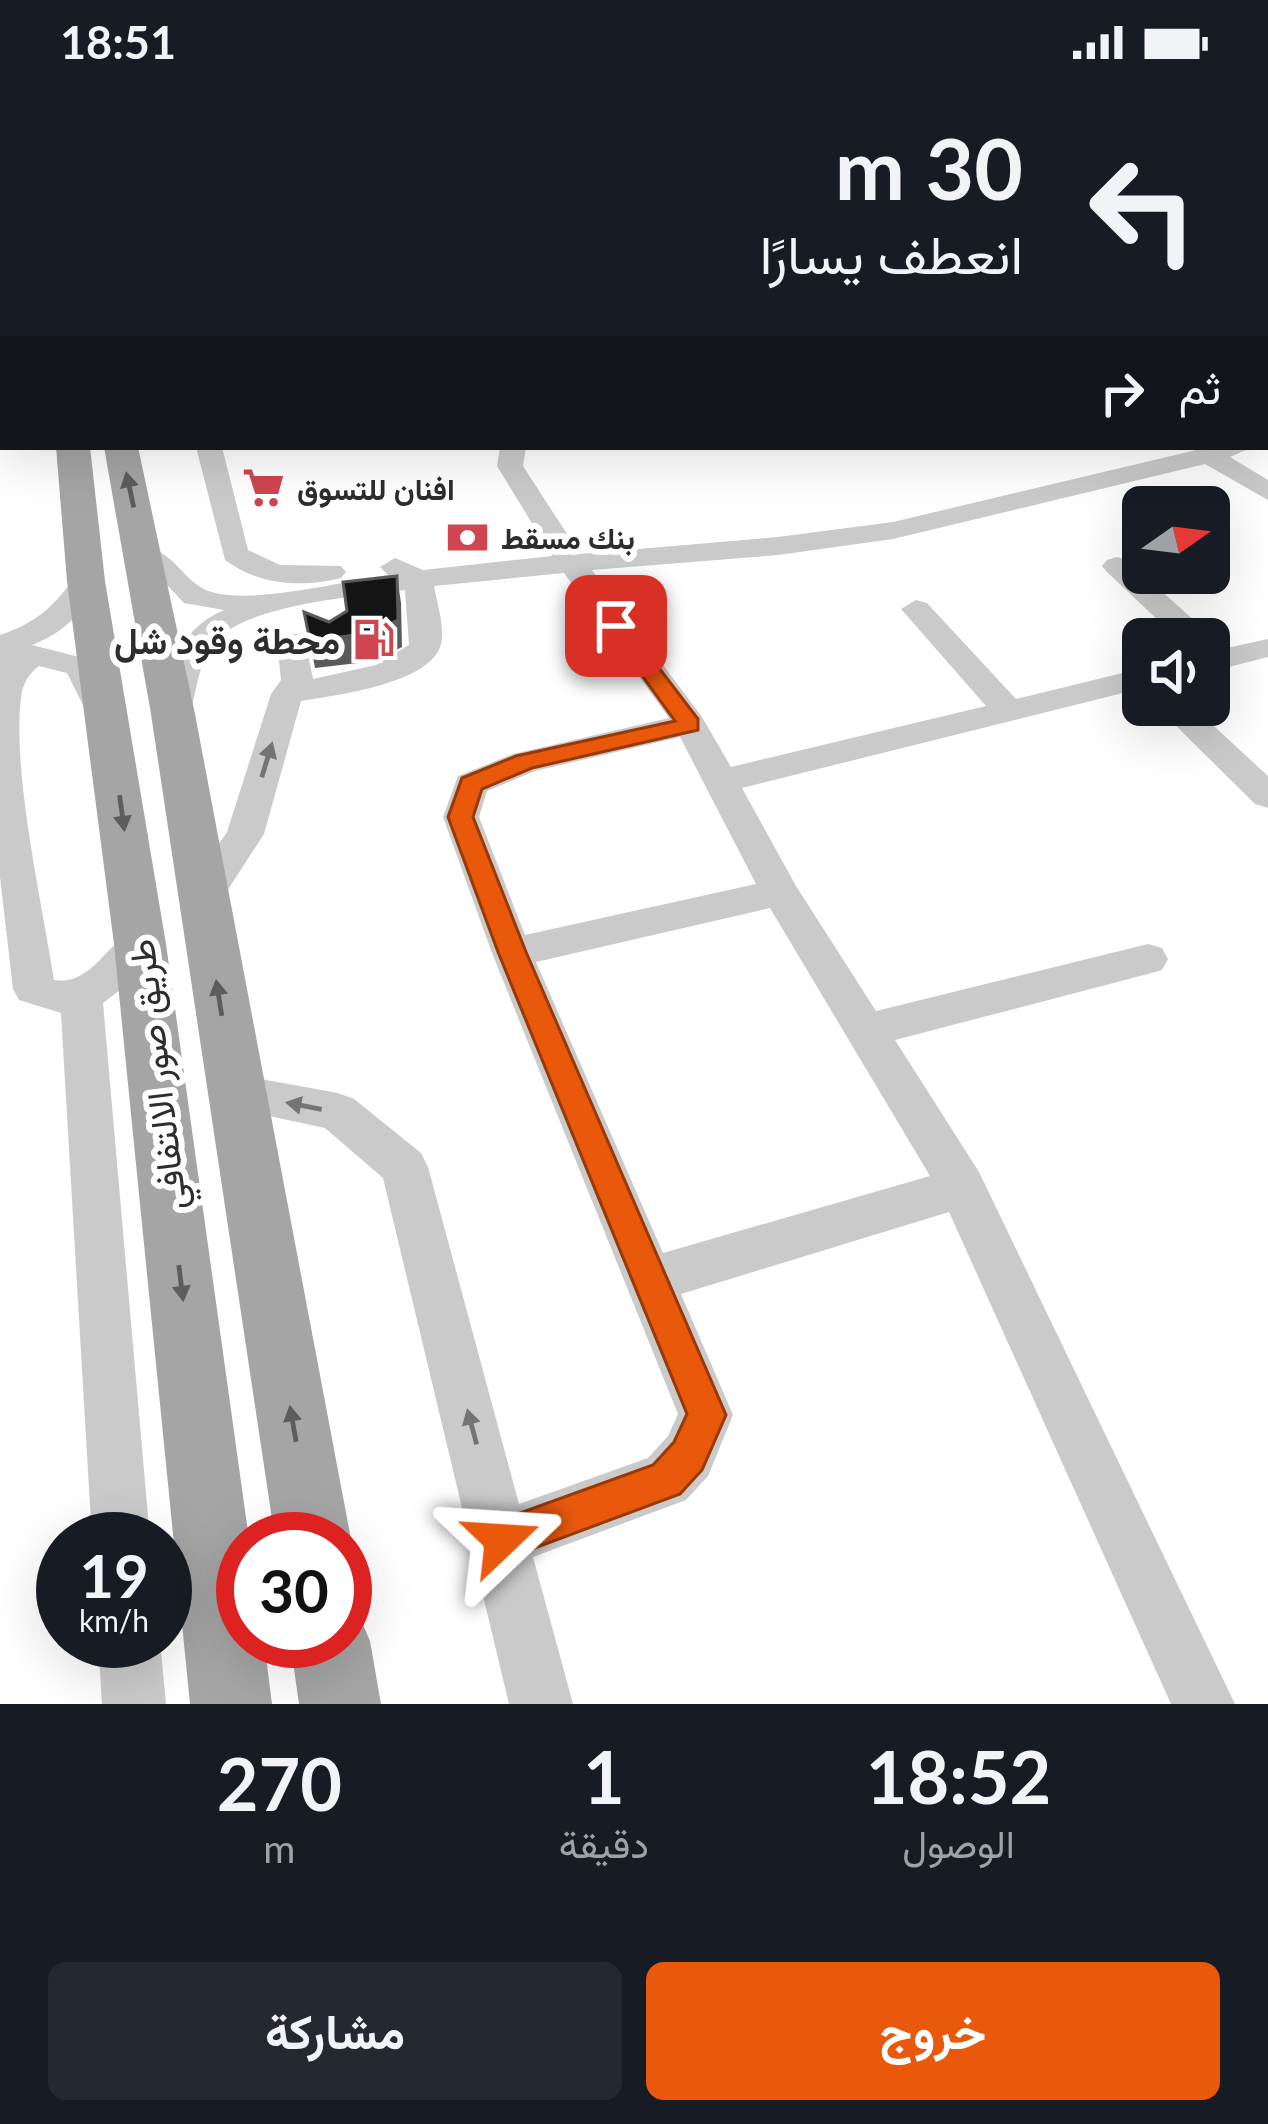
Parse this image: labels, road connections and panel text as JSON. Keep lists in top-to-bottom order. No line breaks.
{"streets":{"main road":["طريق صور الالتفافي"]},"places":{"supermarket":["افنان للتسوق"],"bank":["بنك مسقط"],"fuel station":["محطة وقود شل"]},"north":"right","page":{"status":"18:51","turn":["30 m","انعطف يسارًا"],"then":"ثم","speed":"19 km/h","limit":"30","eta":["18:52","الوصول","1","دقيقة","270","m"],"buttons":["خروج","مشاركة"]}}
